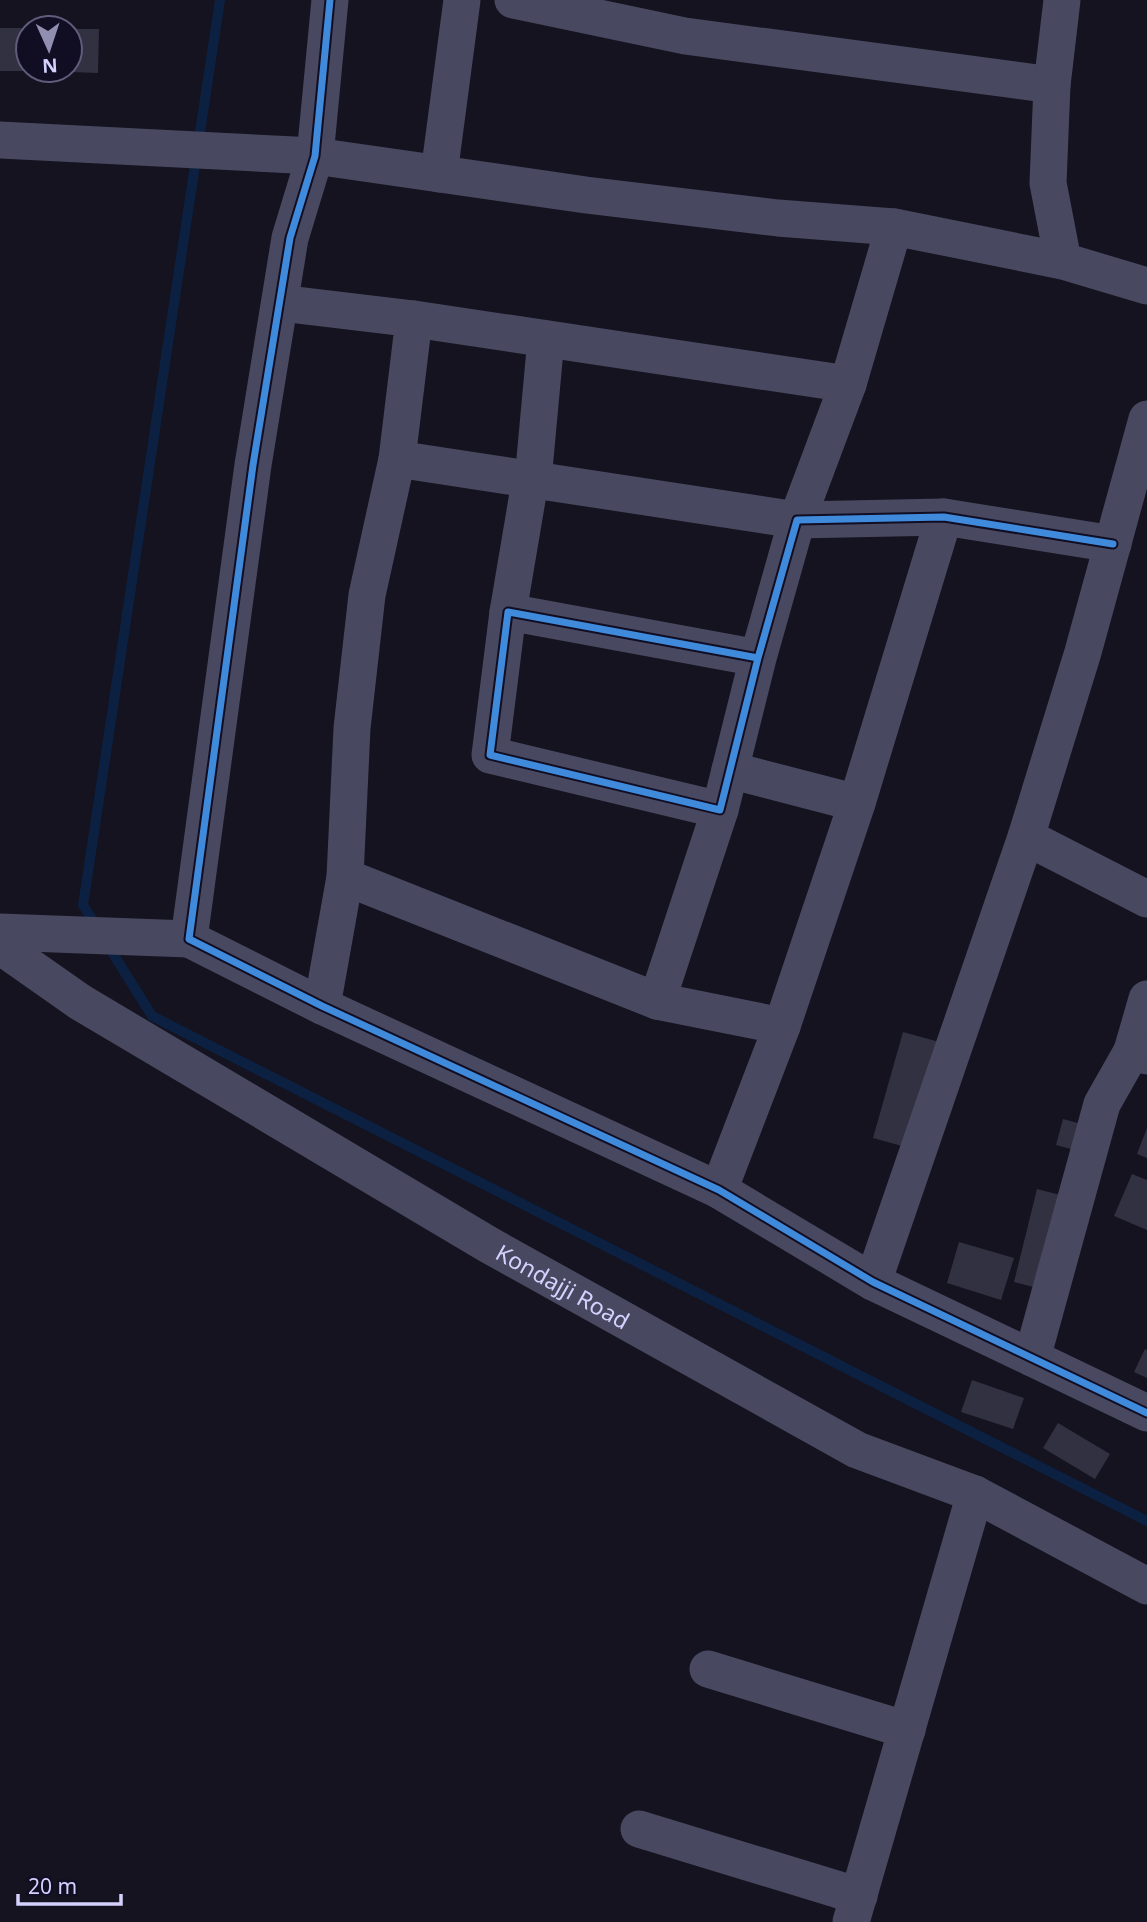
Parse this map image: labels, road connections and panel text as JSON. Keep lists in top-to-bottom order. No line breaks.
{"streets":{"street":["Kondajji Road"]},"scale_bar":"20 m","north":"bottom"}
